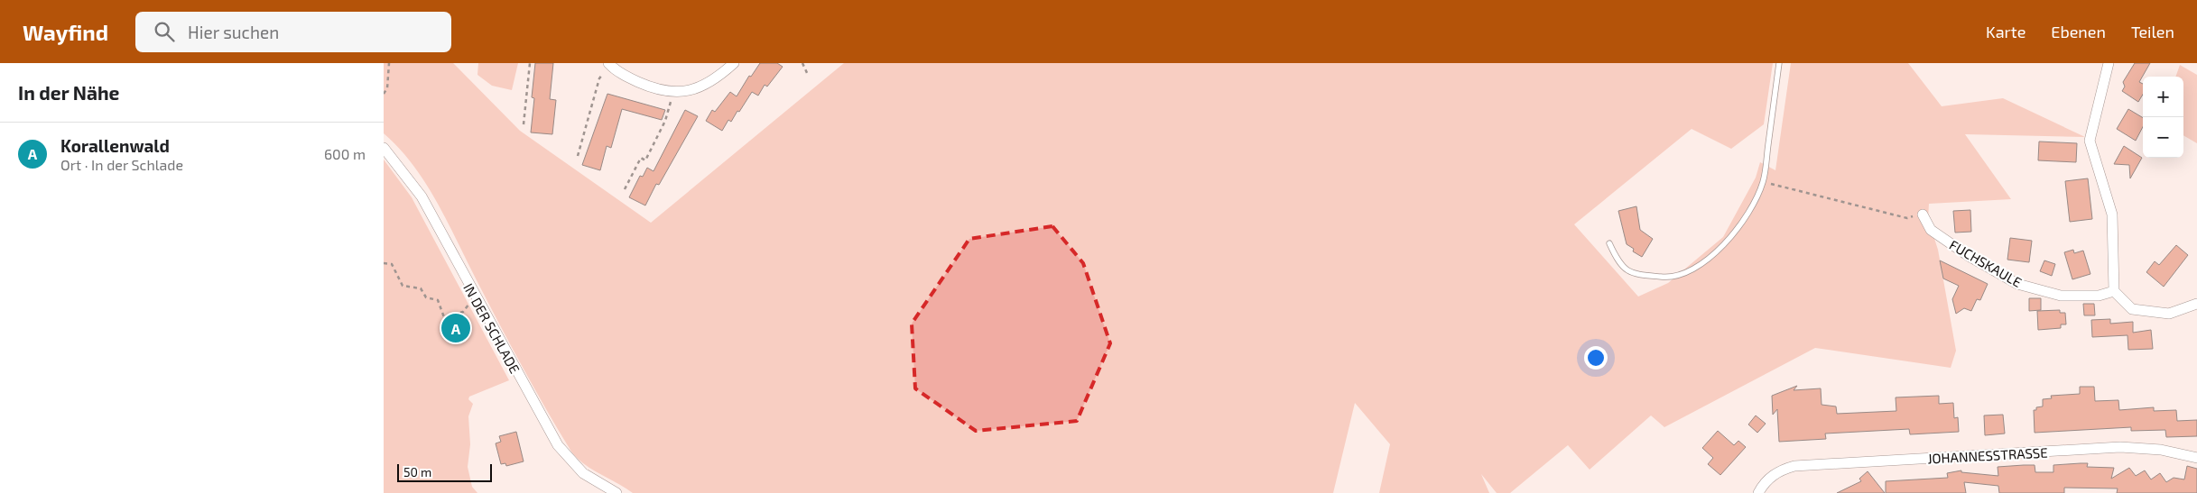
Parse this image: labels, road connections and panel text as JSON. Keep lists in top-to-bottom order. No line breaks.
{"streets":{"street":["FUCHSKAULE","IN DER SCHLADE","JOHANNESSTRASSE"]},"scale_bar":"50 m","page":{"header":"Wayfind","search":"Hier suchen","nav":["Karte","Ebenen","Teilen"],"heading":"In der Nähe","map_buttons":["+","−"],"list":[{"mark":"A","name":"Korallenwald","note":"Ort · In der Schlade","value":"600 m"}],"pins":"A","scale":"50 m"}}
